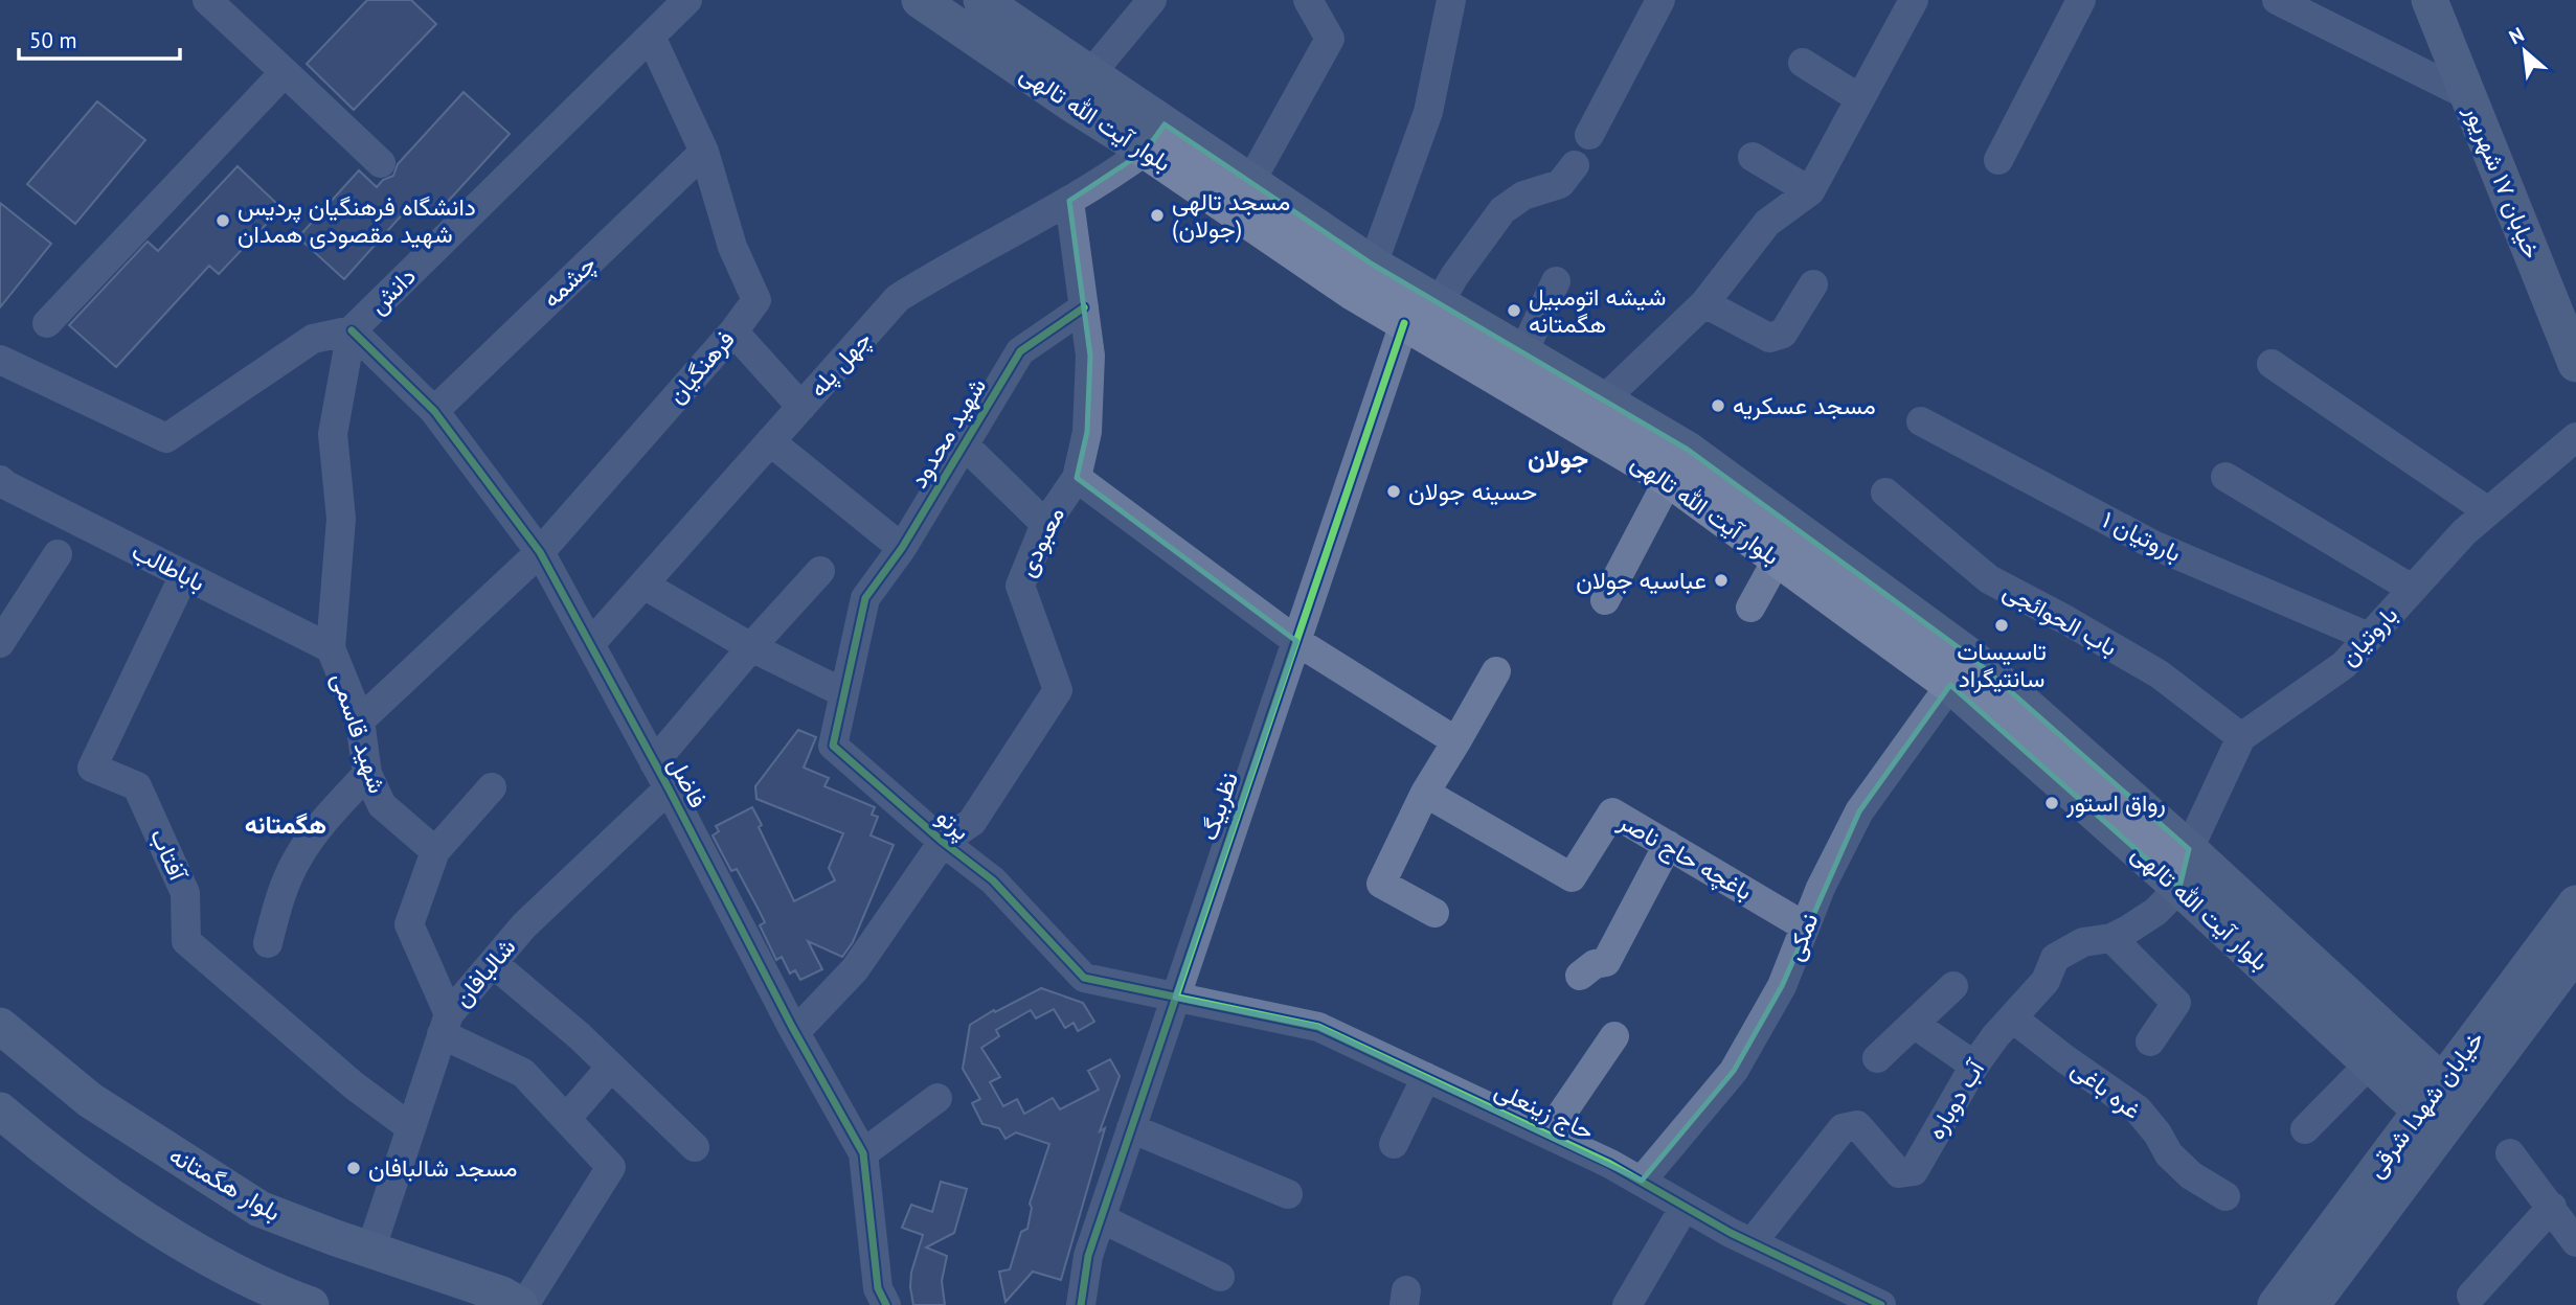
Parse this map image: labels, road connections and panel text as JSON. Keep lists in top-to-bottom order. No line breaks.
{"streets":{"main road":["بلوار آیت الله تالهی","خیابان ۱۷ شهریور","خیابان شهدا شرقی","بلوار هگمتانه"],"street":["چشمه","دانش","چهل پله","فرهنگیان","شهید محدود","۱ باروتیان","معبودی","باباطالب","باب الحوائجی","باروتیان","شهید قاسمی","فاضل","نظربیگ","پرتو","آفتاب","باغچه حاج ناصر","نمکی","شالبافان","غره باغی","آب دوباره","حاج زینعلی"]},"crossings":[["بلوار آیت الله تالهی","چهل پله"],["بلوار آیت الله تالهی","باروتیان"],["بلوار آیت الله تالهی","نظربیگ"],["بلوار آیت الله تالهی","نمکی"],["بلوار آیت الله تالهی","آب دوباره"],["بلوار آیت الله تالهی","خیابان شهدا شرقی"],["چشمه","فرهنگیان"],["چشمه","فاضل"],["دانش","شهید قاسمی"],["دانش","فاضل"],["چهل پله","معبودی"],["چهل پله","فاضل"],["فرهنگیان","شهید قاسمی"],["فرهنگیان","فاضل"],["شهید محدود","معبودی"],["شهید محدود","پرتو"],["۱ باروتیان","باروتیان"],["معبودی","پرتو"],["باباطالب","شهید قاسمی"],["باباطالب","آفتاب"],["باب الحوائجی","باروتیان"],["شهید قاسمی","فاضل"],["فاضل","شالبافان"],["نظربیگ","پرتو"],["نظربیگ","حاج زینعلی"],["پرتو","حاج زینعلی"],["آفتاب","شالبافان"],["باغچه حاج ناصر","نمکی"],["نمکی","حاج زینعلی"],["شالبافان","بلوار هگمتانه"],["غره باغی","آب دوباره"],["آب دوباره","حاج زینعلی"]],"districts":["جولان","هگمتانه"],"places":["مسجد تالهی (جولان)","دانشگاه فرهنگیان پردیس شهید مقصودی همدان","شیشه اتومبیل هگمتانه","مسجد عسکریه","حسینه جولان","عباسیه جولان","تاسیسات سانتیگراد","رواق استور","مسجد شالبافان"],"scale_bar":"50 m","north":"top left"}
